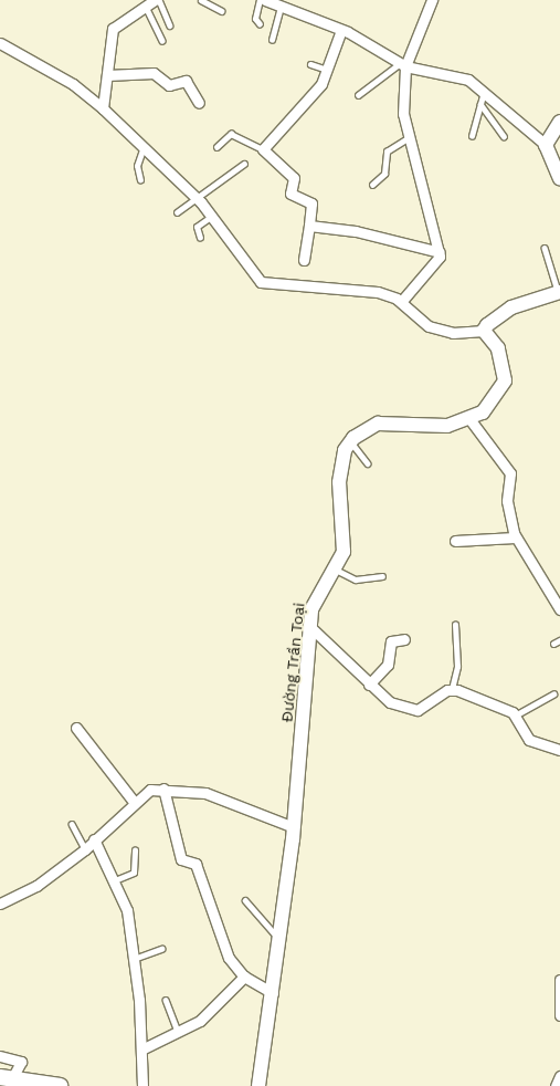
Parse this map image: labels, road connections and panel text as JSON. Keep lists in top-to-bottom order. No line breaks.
{"streets":{"street":["Đường Trần Toại"]}}
